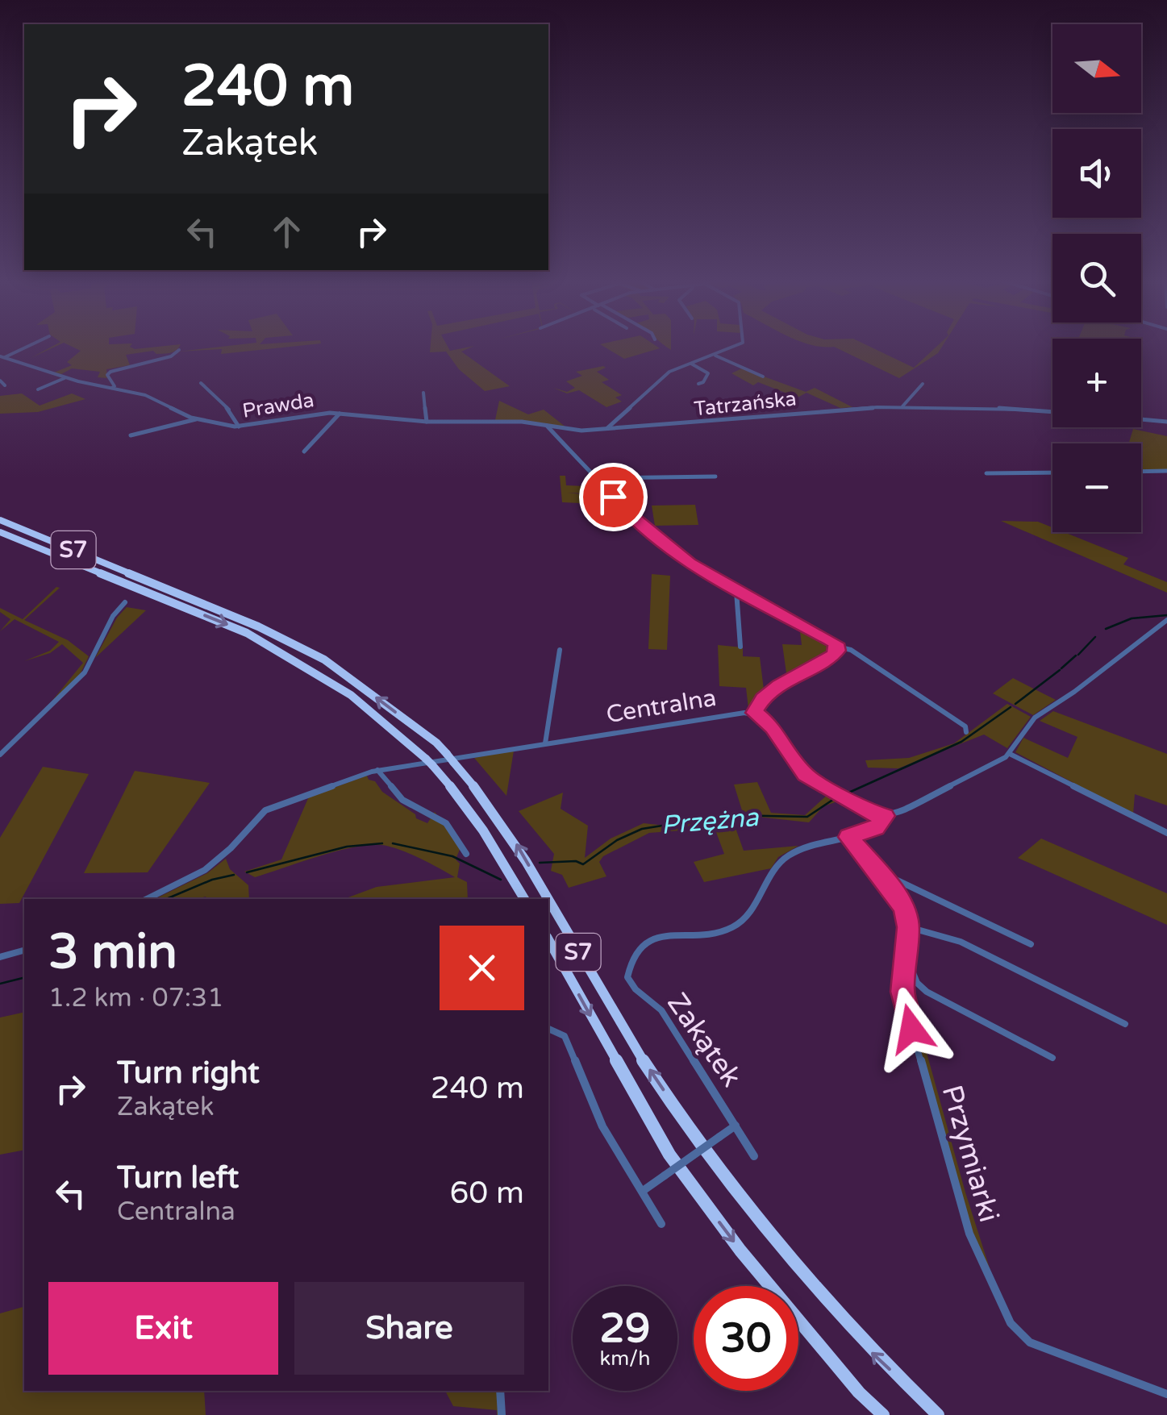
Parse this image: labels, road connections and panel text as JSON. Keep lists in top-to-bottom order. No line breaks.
{"streets":{"highway":["S7"],"street":["Tatrzańska","Prawda","Centralna","Zakątek","Przymiarki"]},"crossings":[["Tatrzańska","Prawda"],["Centralna","Zakątek"],["Zakątek","Przymiarki"]],"water":["Przężna"],"north":"right","page":{"map_buttons":["+","−"],"turn":["240 m","Zakątek"],"heading":["3 min","1.2 km · 07:31"],"list":[{"name":"Turn right","note":"Zakątek","value":"240 m"},{"name":"Turn left","note":"Centralna","value":"60 m"}],"buttons":["Exit","Share"],"speed":"29 km/h","limit":"30"}}
